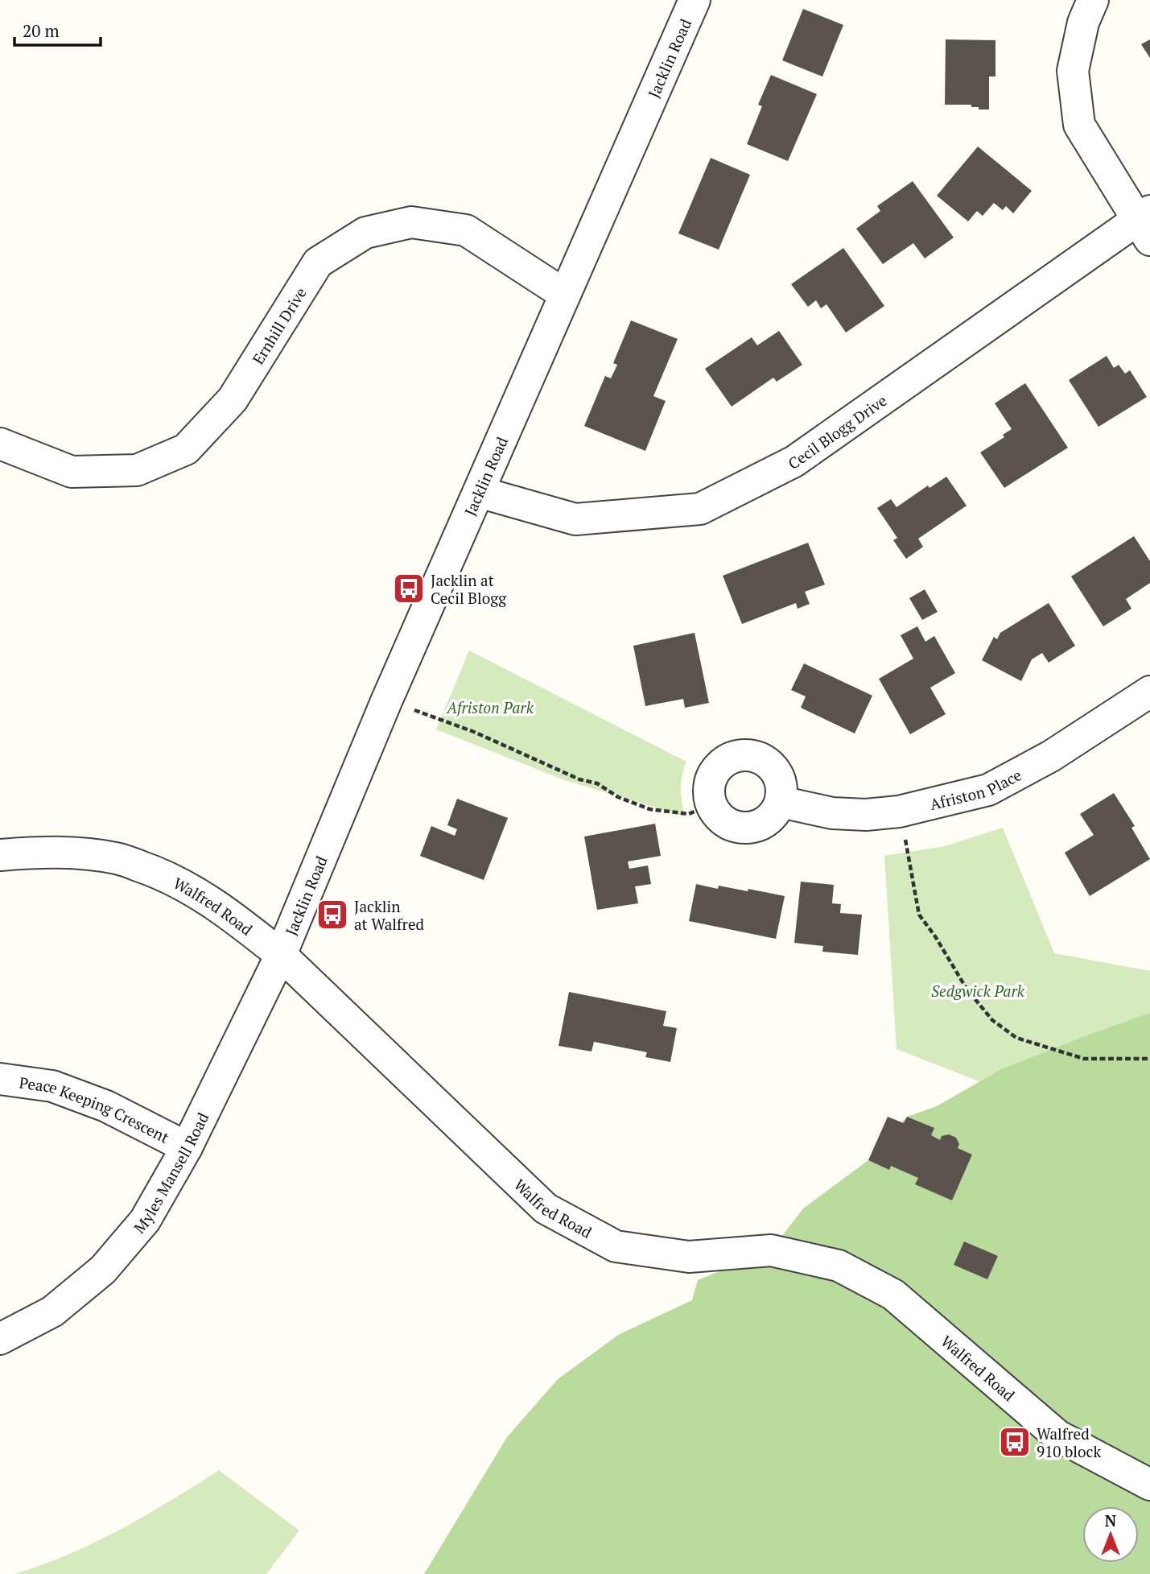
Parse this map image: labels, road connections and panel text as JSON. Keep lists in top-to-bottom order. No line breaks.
{"streets":{"street":["Jacklin Road","Ernhill Drive","Cecil Blogg Drive","Afriston Place","Walfred Road","Peace Keeping Crescent","Myles Mansell Road"]},"crossings":[["Jacklin Road","Ernhill Drive"],["Jacklin Road","Cecil Blogg Drive"],["Jacklin Road","Walfred Road"],["Jacklin Road","Myles Mansell Road"],["Walfred Road","Myles Mansell Road"],["Peace Keeping Crescent","Myles Mansell Road"]],"parks":["Afriston Park","Sedgwick Park"],"places":{"bus stop":["Jacklin at Cecil Blogg","Jacklin at Walfred","Walfred 910 block"]},"scale_bar":"20 m","north":"top"}
